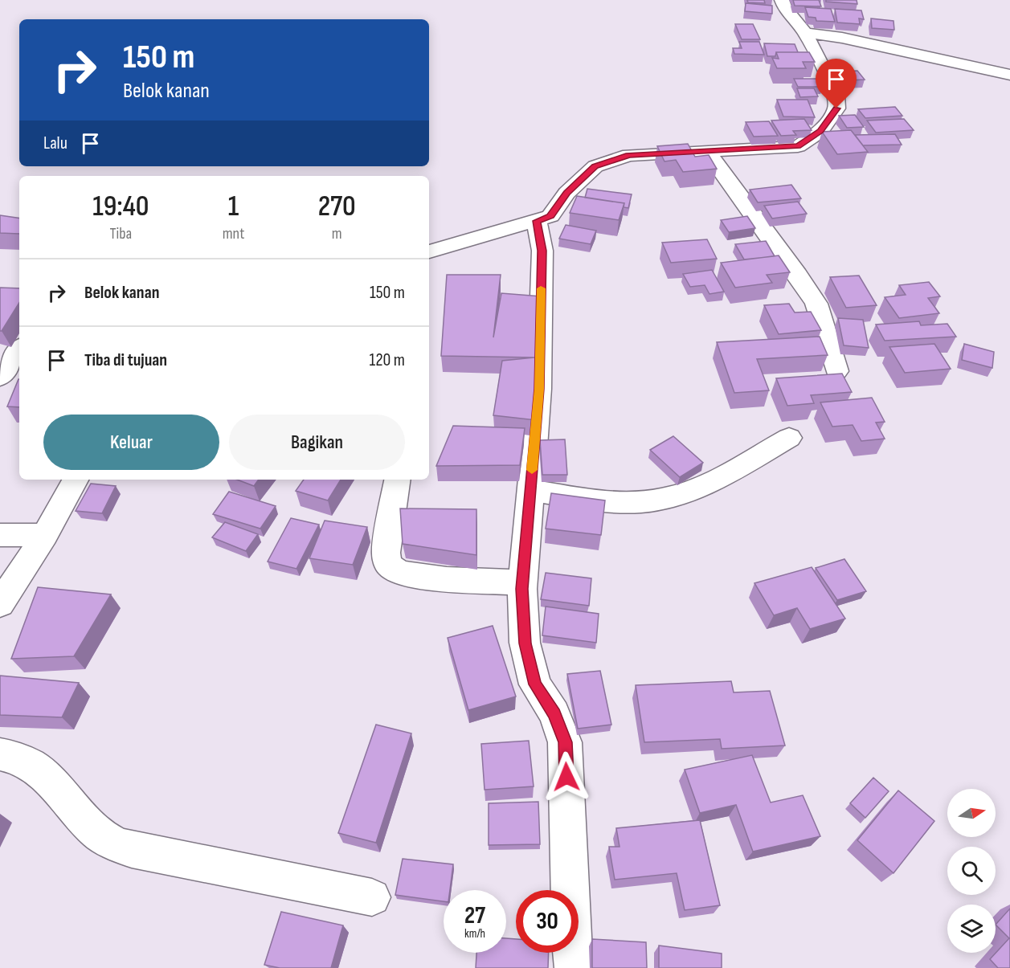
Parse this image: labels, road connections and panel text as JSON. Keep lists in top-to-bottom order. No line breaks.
{"north":"right","page":{"turn":["150 m","Belok kanan"],"then":"Lalu","eta":["19:40","Tiba","1","mnt","270","m"],"list":[{"name":"Belok kanan","value":"150 m"},{"name":"Tiba di tujuan","value":"120 m"}],"buttons":["Keluar","Bagikan"],"speed":"27 km/h","limit":"30"}}
